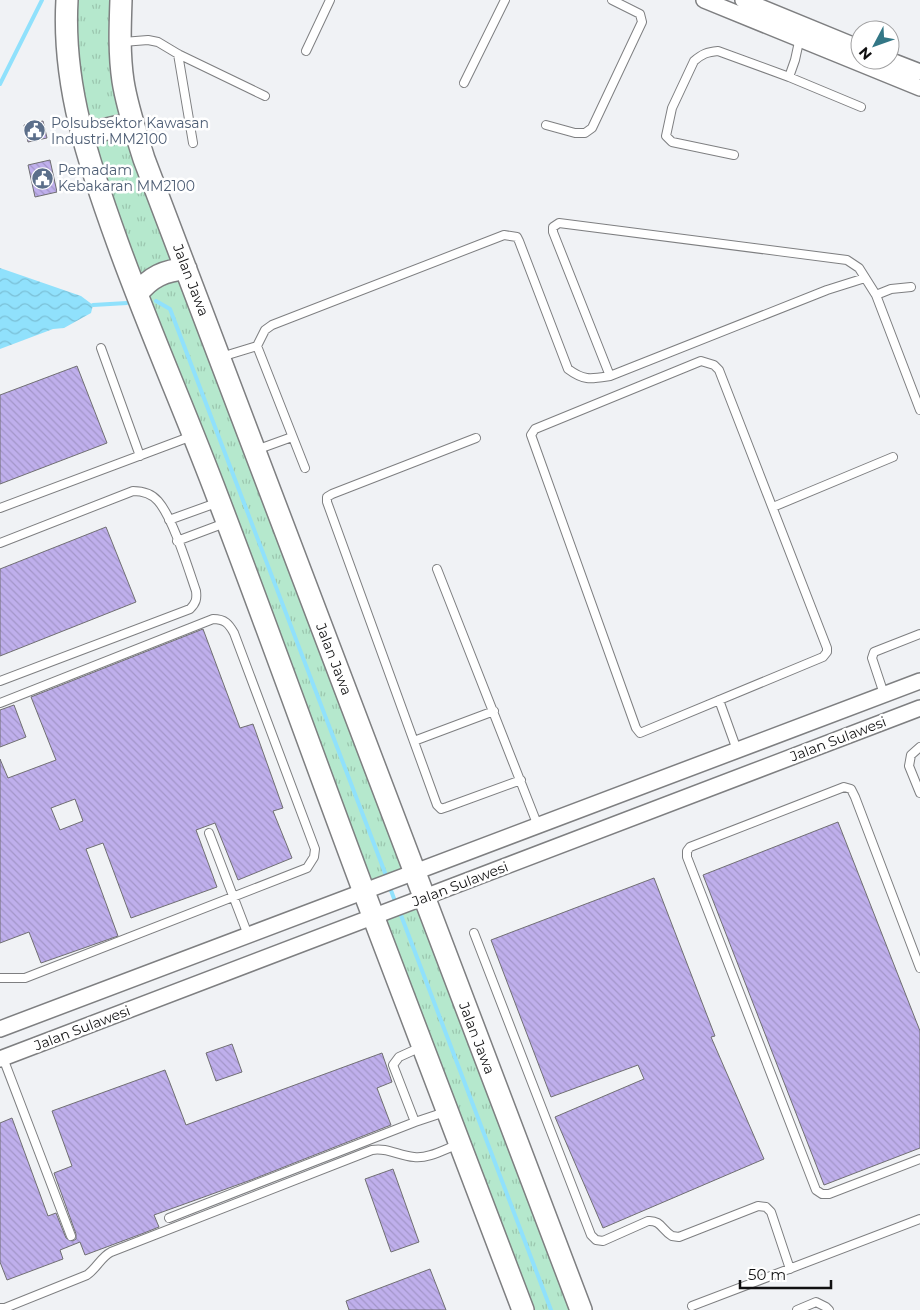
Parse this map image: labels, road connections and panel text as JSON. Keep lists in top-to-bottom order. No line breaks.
{"streets":{"street":["Jalan Jawa","Jalan Sulawesi"]},"crossings":[["Jalan Jawa","Jalan Sulawesi"]],"places":{"public building":["Polsubsektor Kawasan Industri MM2100","Pemadam Kebakaran MM2100"]},"scale_bar":"50 m","north":"bottom left"}
